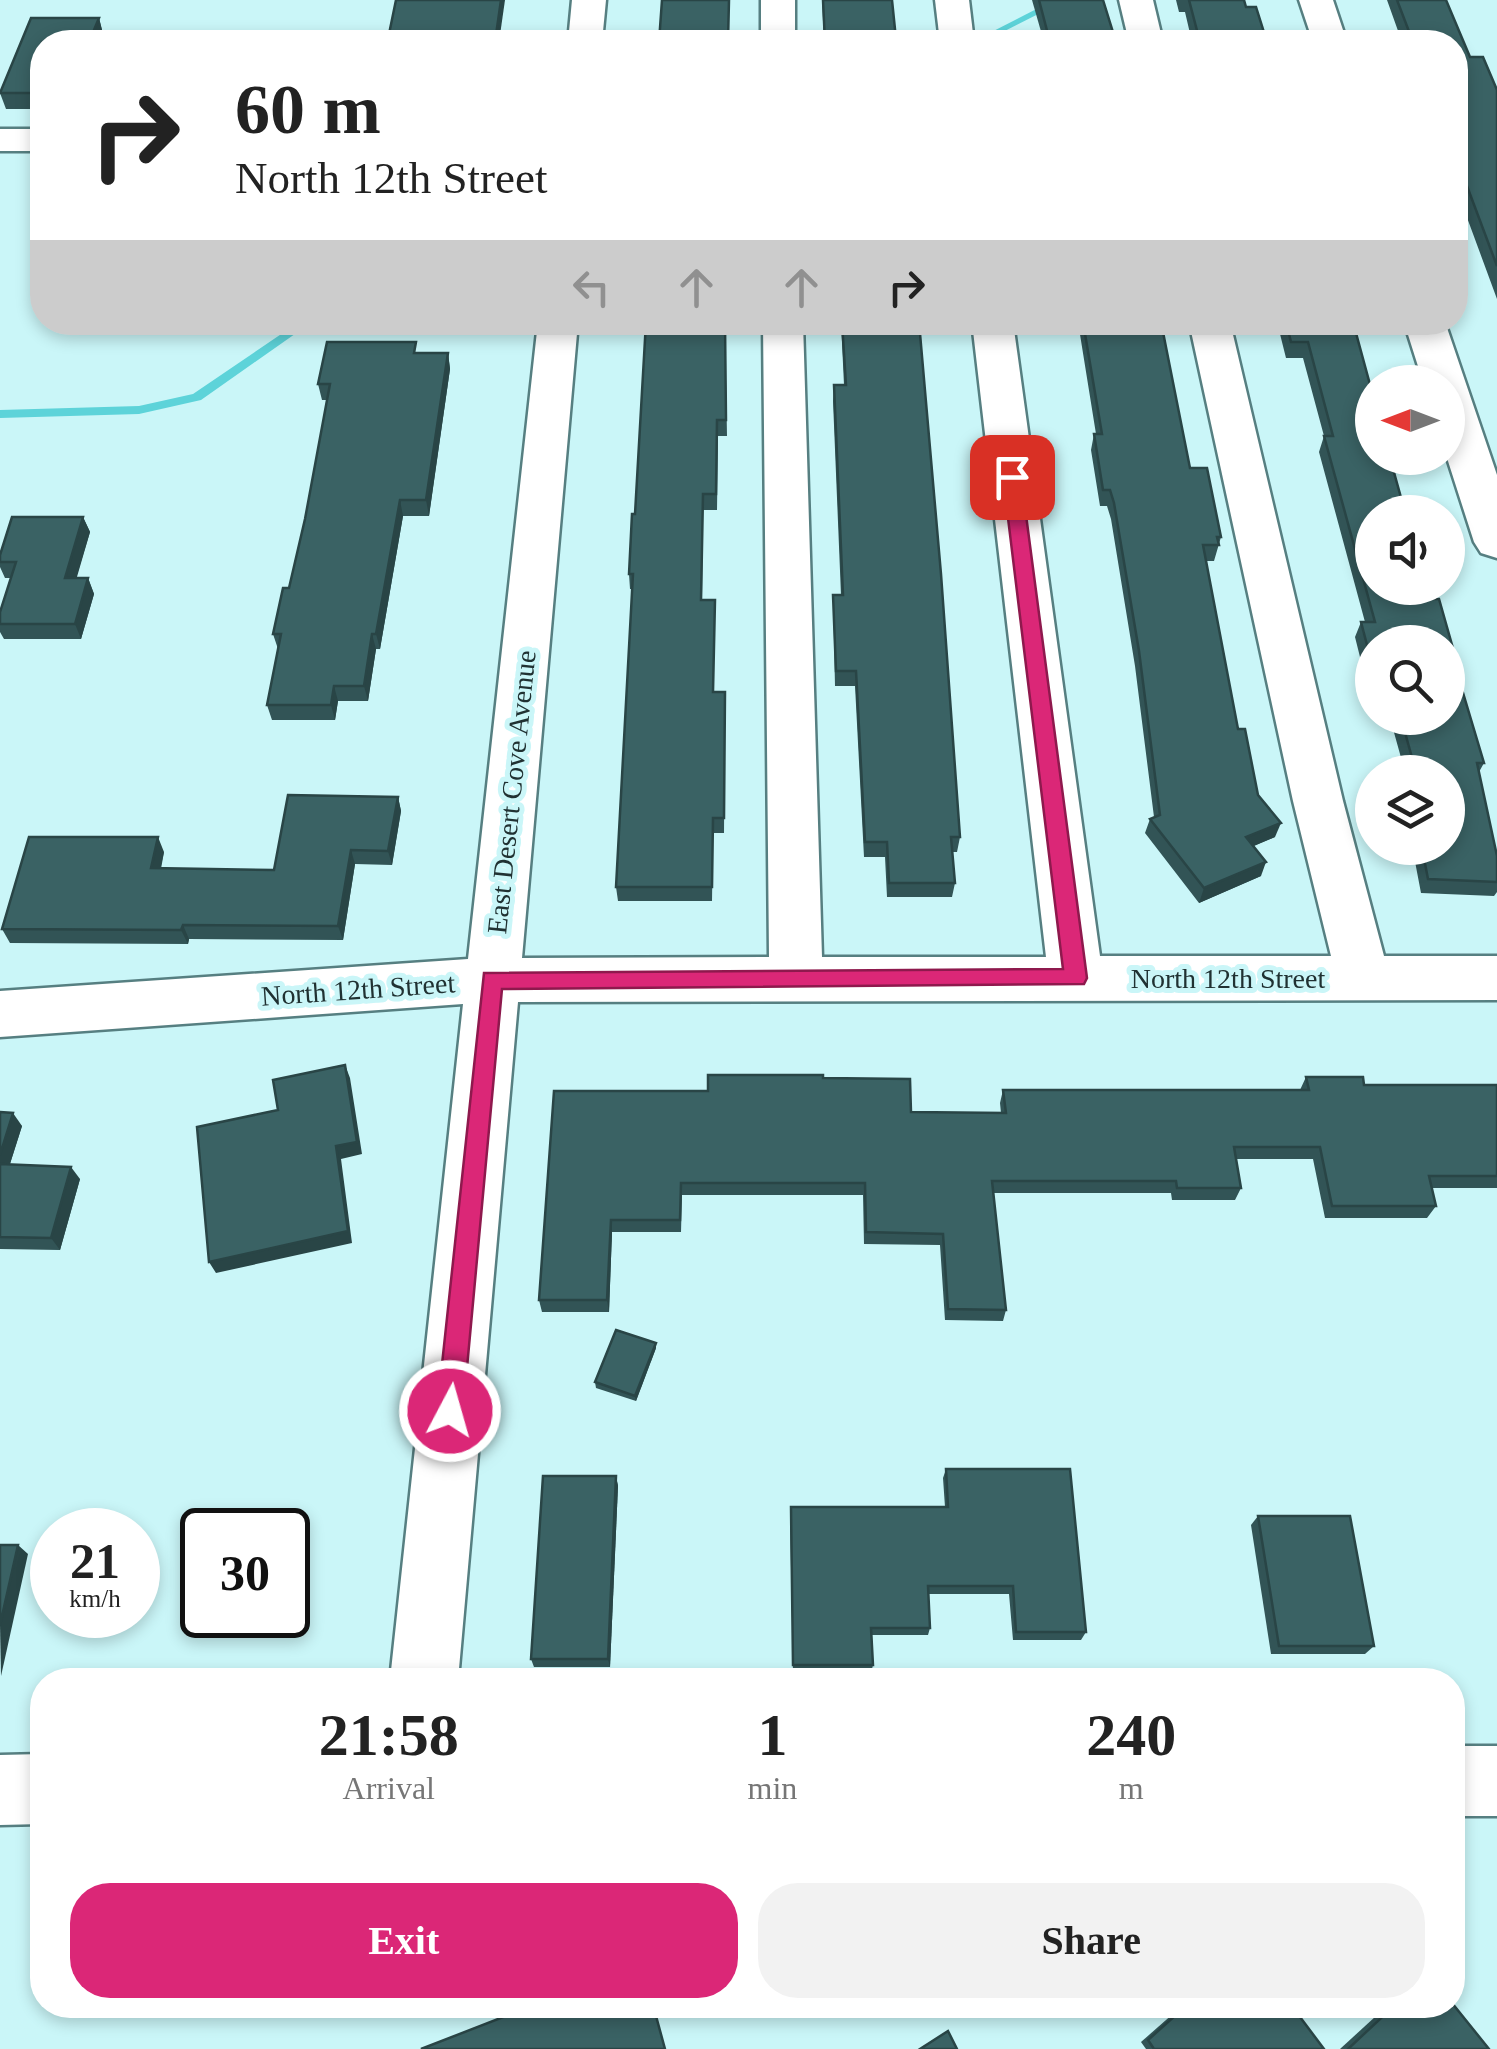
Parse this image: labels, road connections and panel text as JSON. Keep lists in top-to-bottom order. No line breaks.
{"streets":{"street":["East Desert Cove Avenue","North 12th Street"]},"crossings":[["East Desert Cove Avenue","North 12th Street"]],"north":"left","page":{"turn":["60 m","North 12th Street"],"speed":"21 km/h","limit":"30","eta":["21:58","Arrival","1","min","240","m"],"buttons":["Exit","Share"]}}
